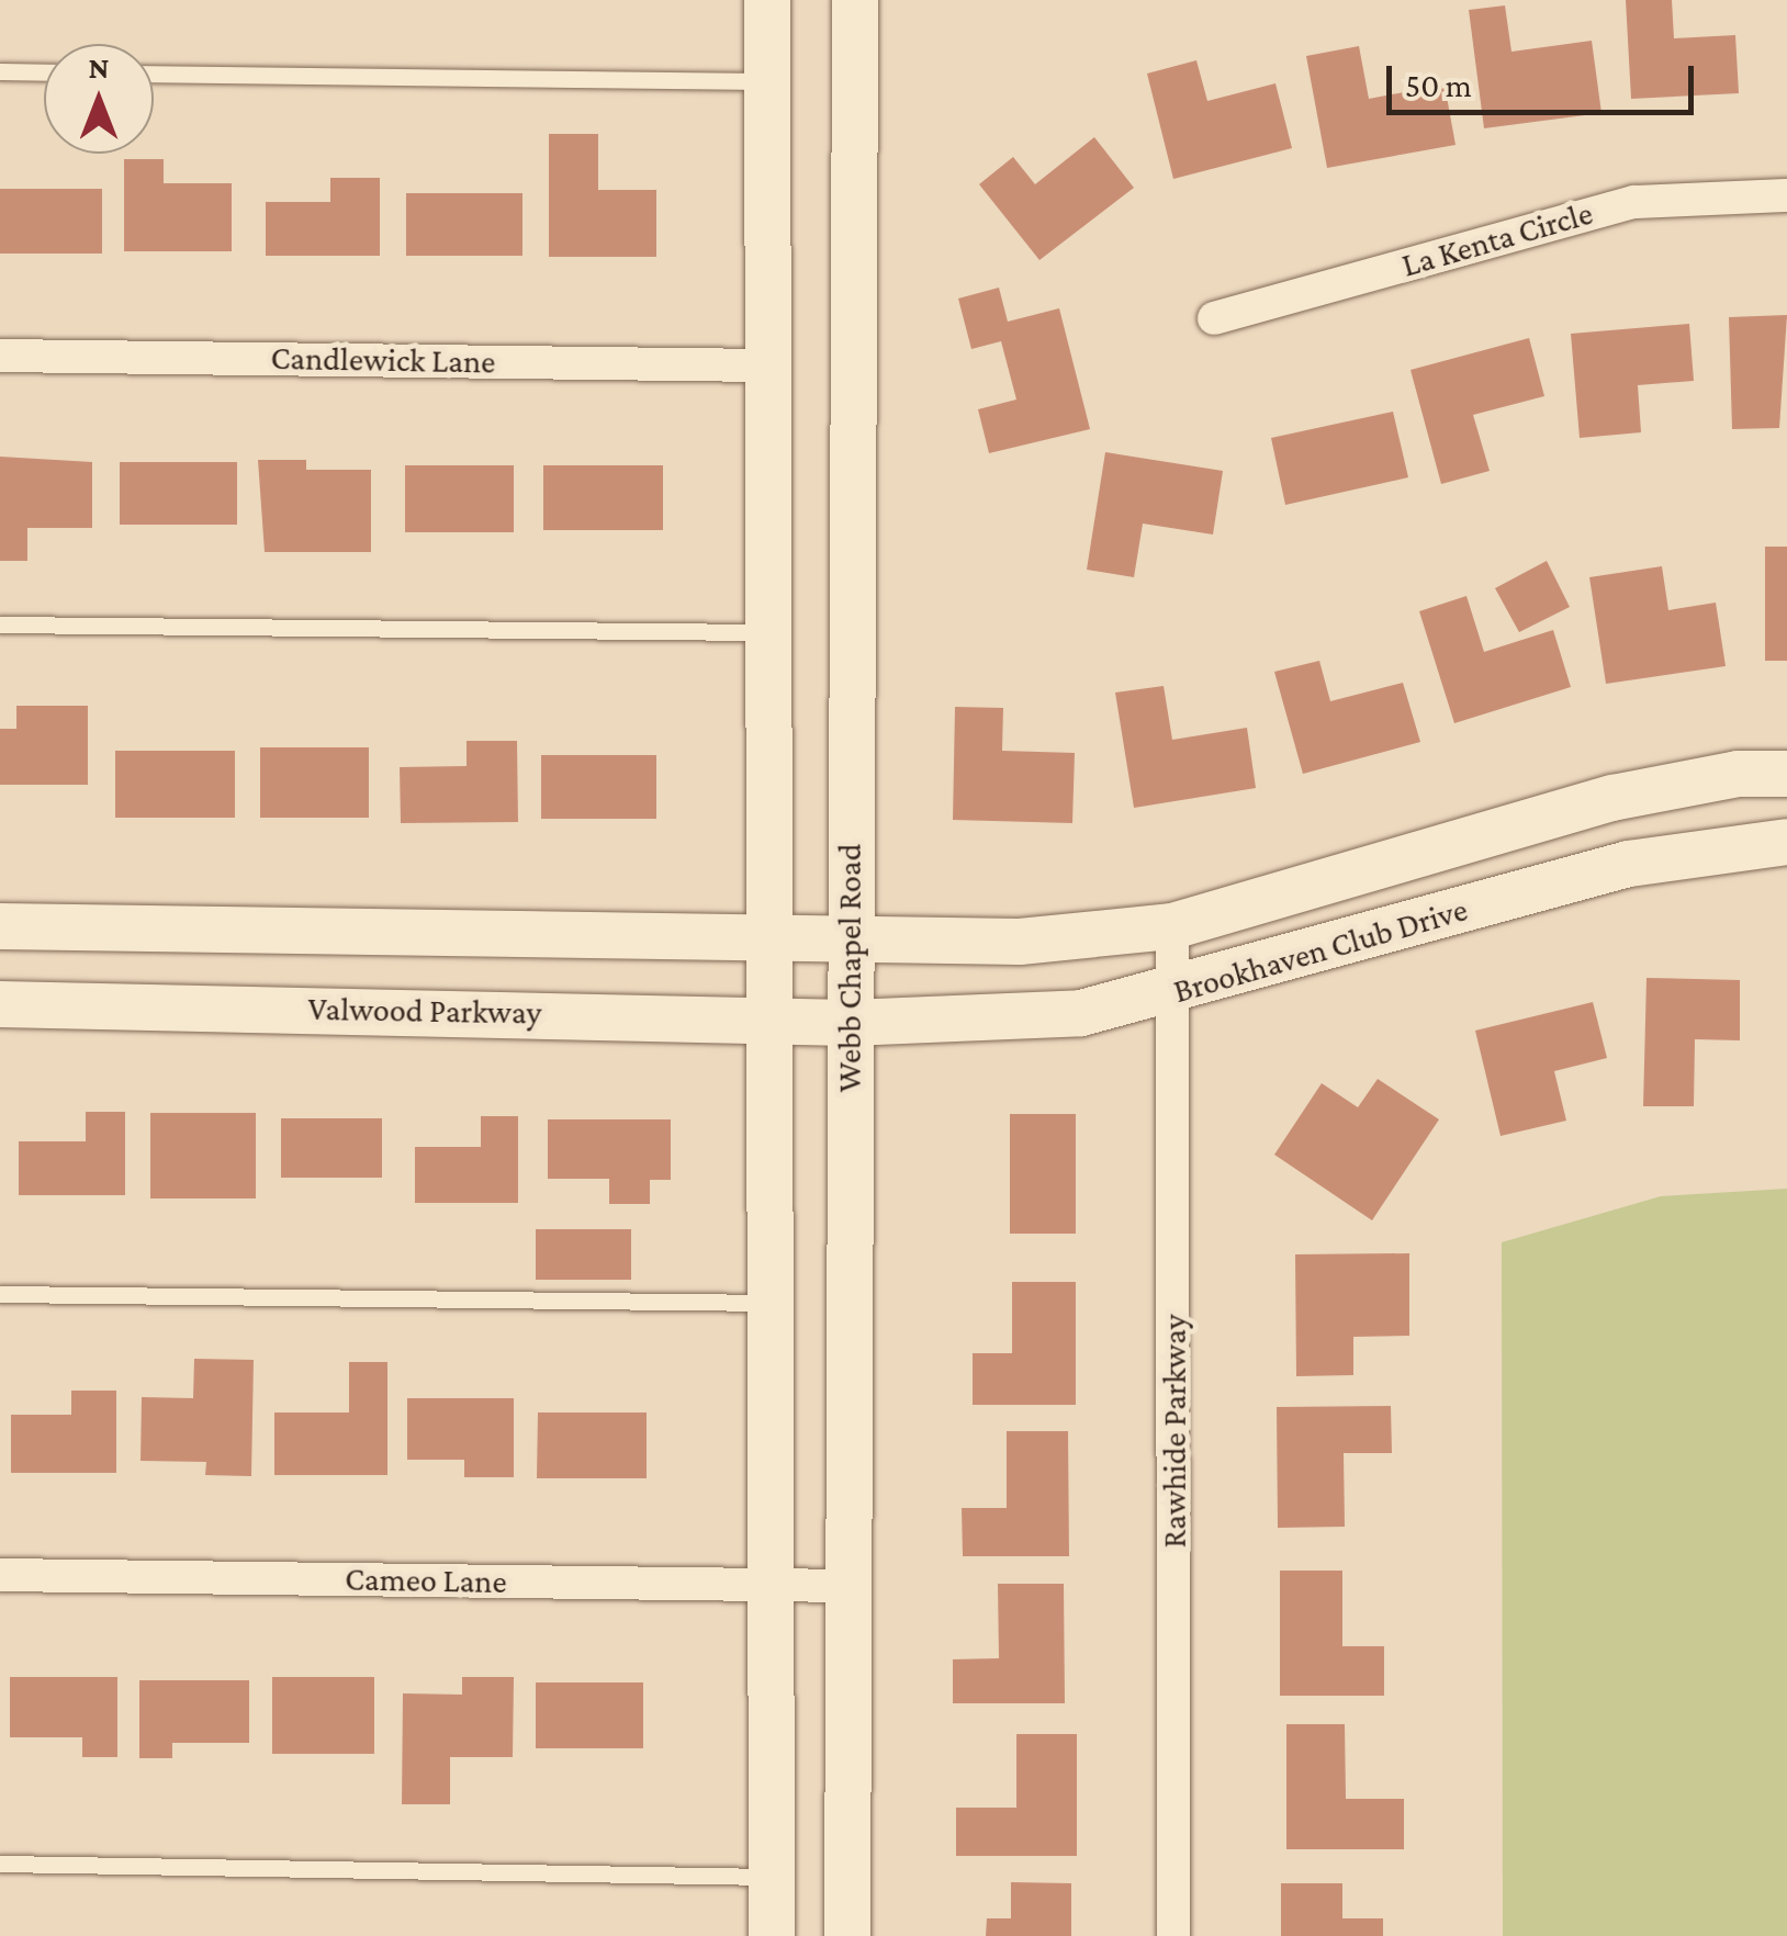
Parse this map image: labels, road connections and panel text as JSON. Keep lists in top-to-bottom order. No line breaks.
{"streets":{"main road":["Brookhaven Club Drive","Webb Chapel Road","Valwood Parkway"],"street":["La Kenta Circle","Candlewick Lane","Rawhide Parkway","Cameo Lane"]},"crossings":[["Brookhaven Club Drive","Webb Chapel Road"],["Brookhaven Club Drive","Valwood Parkway"],["Brookhaven Club Drive","Rawhide Parkway"],["Webb Chapel Road","Valwood Parkway"],["Webb Chapel Road","Cameo Lane"]],"scale_bar":"50 m","north":"top"}
